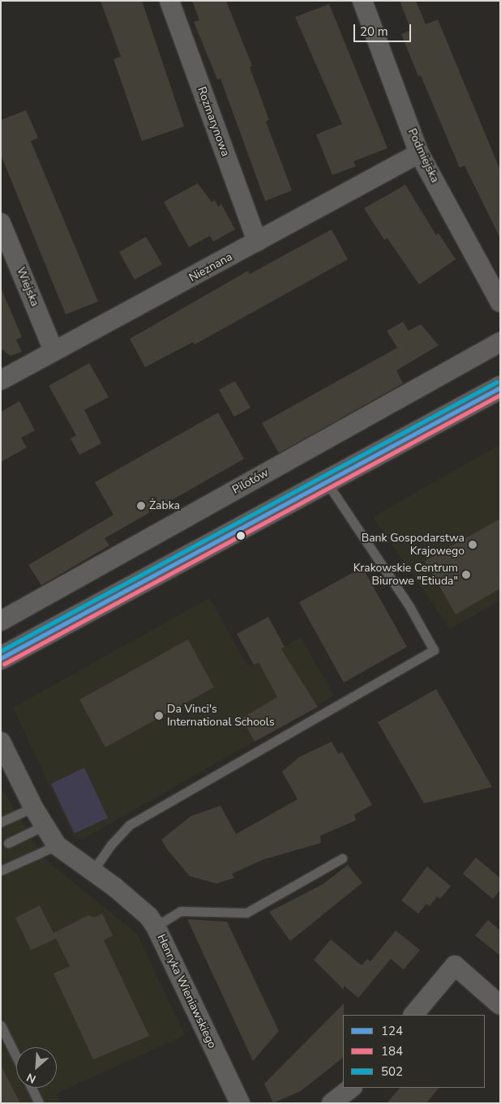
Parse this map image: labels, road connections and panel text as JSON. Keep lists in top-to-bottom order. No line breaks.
{"streets":{"street":["Rozmarynowa","Podmiejska","Nieznana","Wiejska","Pilotów","Henryka Wieniawskiego"]},"crossings":[["Rozmarynowa","Nieznana"],["Podmiejska","Nieznana"],["Nieznana","Wiejska"]],"places":["Żabka","Bank Gospodarstwa Krajowego","Krakowskie Centrum Biurowe \"Etiuda\"","Da Vinci's International Schools"],"lines":["transit line 502","transit line 124","transit line 184"],"legend":["124","184","502"],"scale_bar":"20 m","north":"bottom left"}
